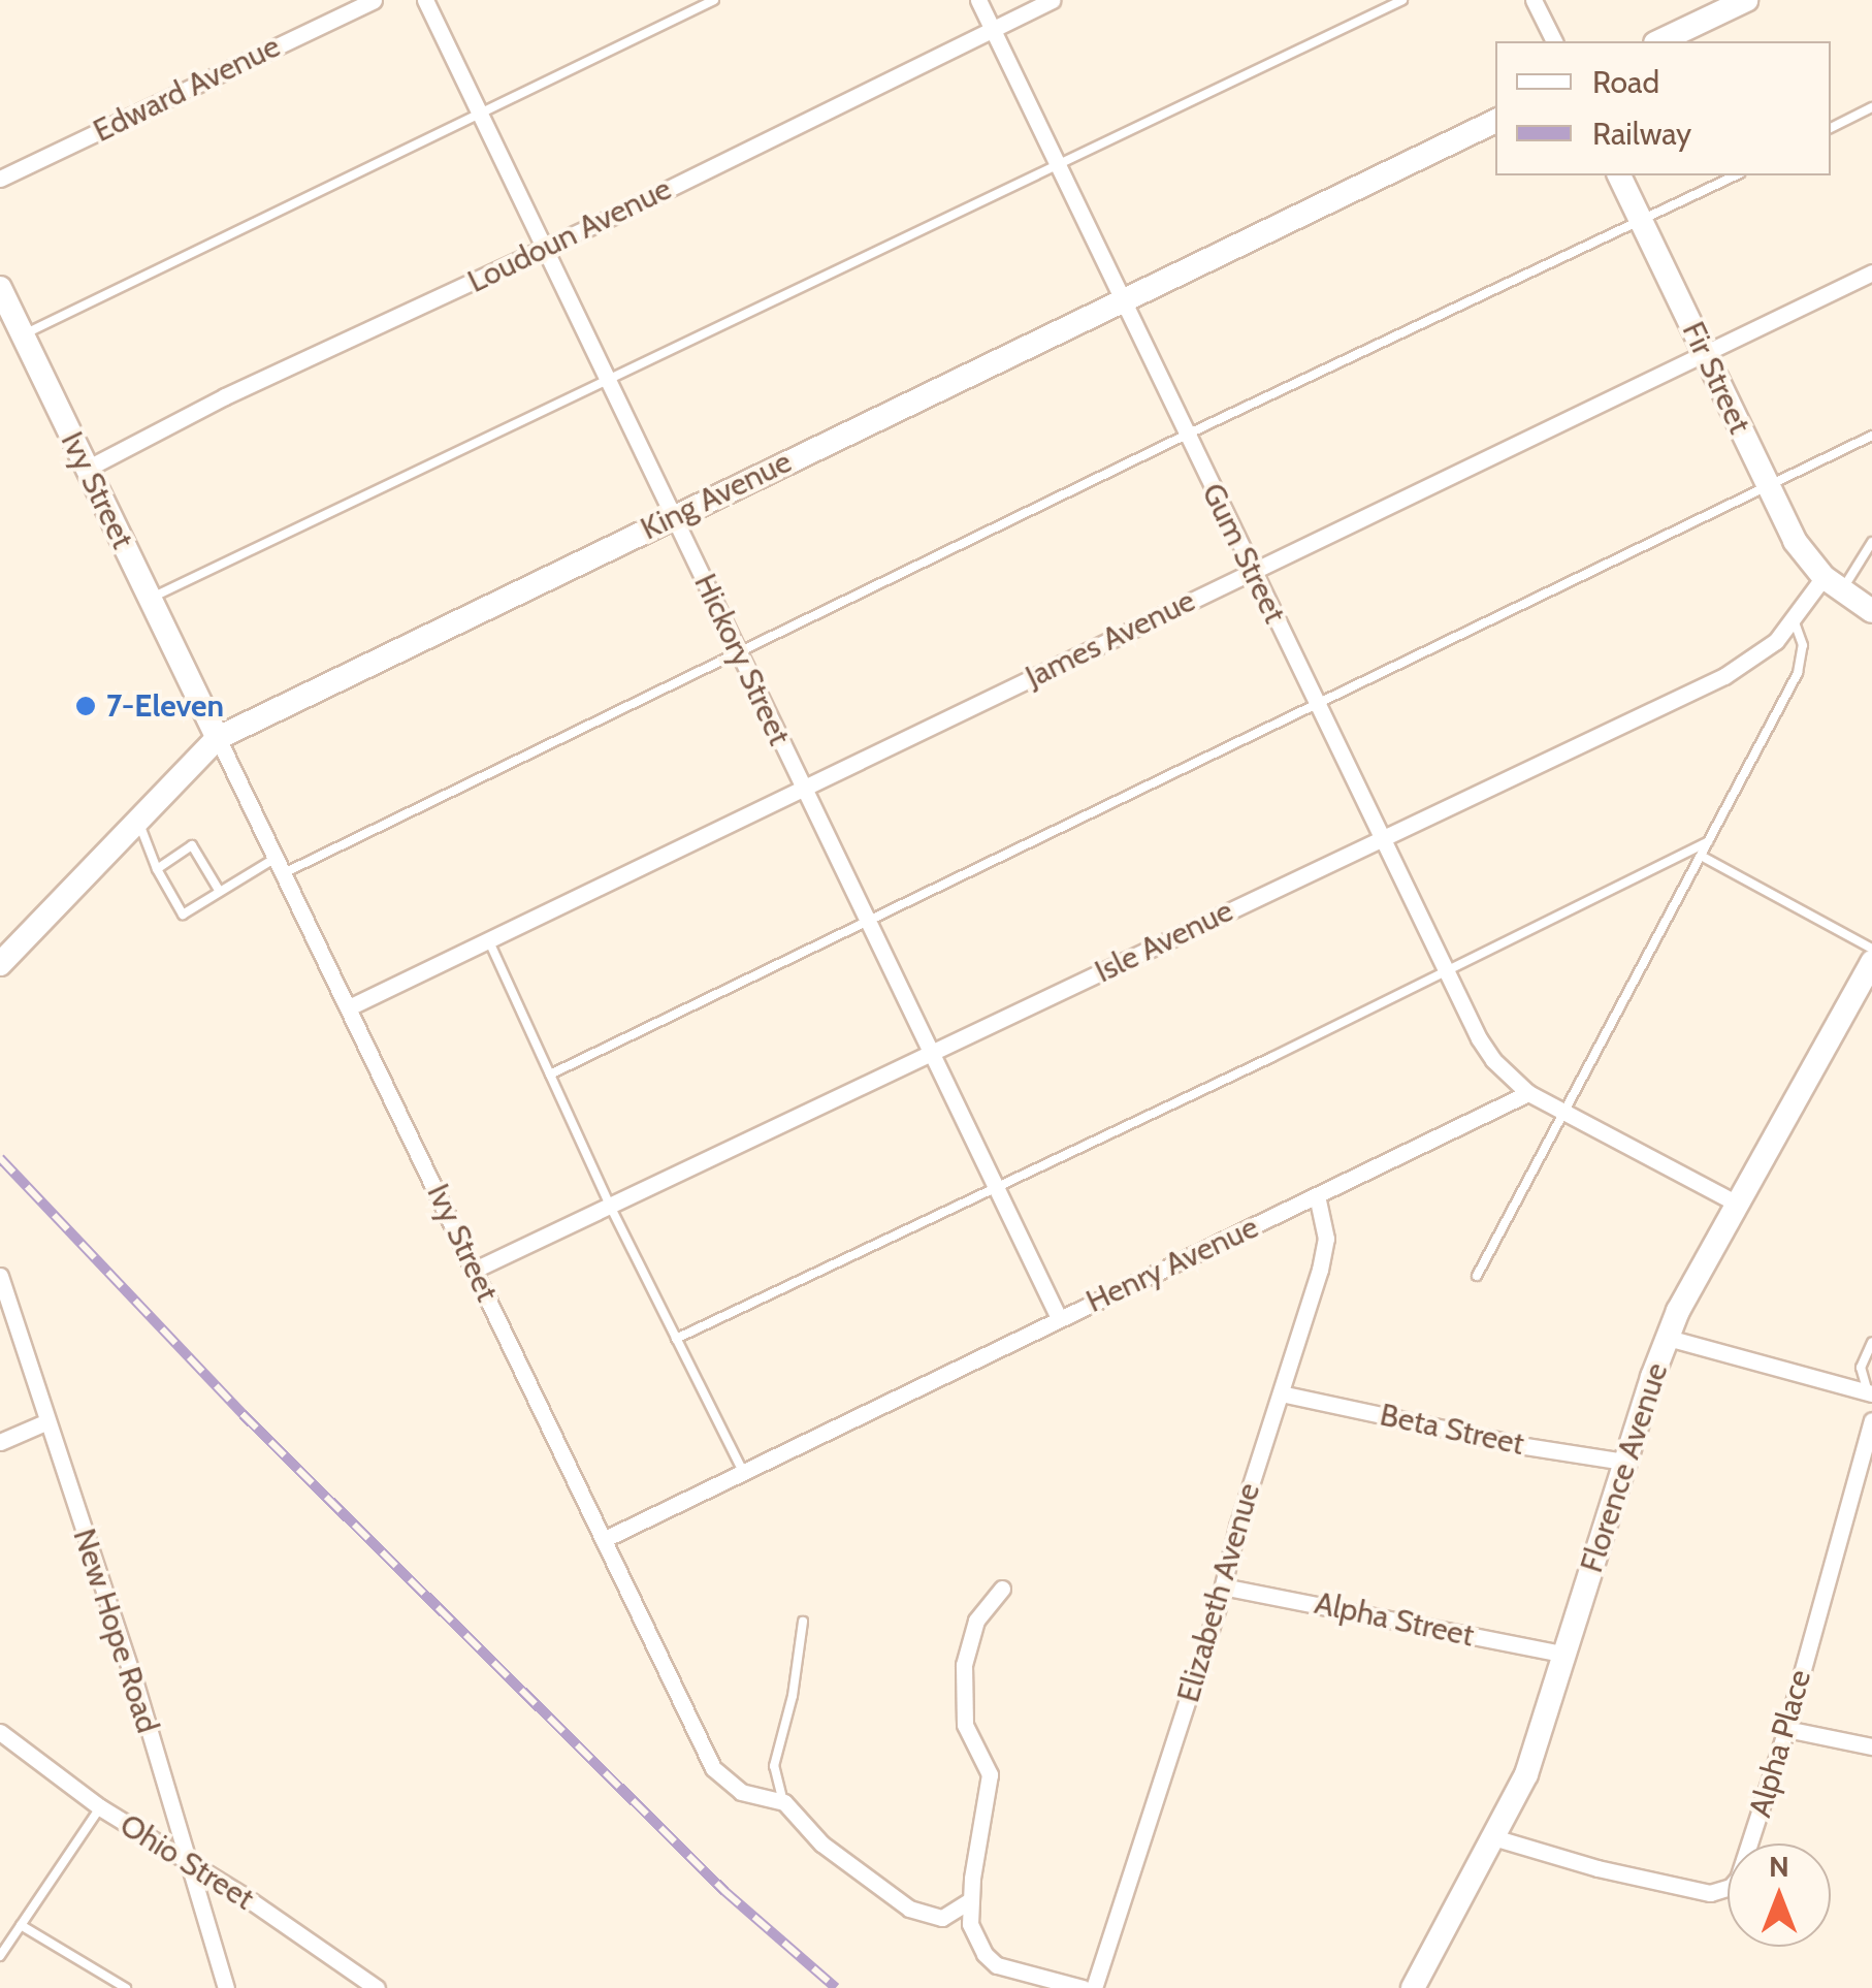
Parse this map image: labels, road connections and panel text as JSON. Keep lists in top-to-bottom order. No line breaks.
{"streets":{"street":["Edward Avenue","Loudoun Avenue","Fir Street","Ivy Street","King Avenue","Gum Street","James Avenue","Hickory Street","Isle Avenue","Henry Avenue","Beta Street","Florence Avenue","Elizabeth Avenue","Alpha Street","New Hope Road","Alpha Place","Ohio Street"]},"crossings":[["Loudoun Avenue","Ivy Street"],["Loudoun Avenue","Gum Street"],["Loudoun Avenue","Hickory Street"],["Fir Street","James Avenue"],["Fir Street","Isle Avenue"],["Ivy Street","King Avenue"],["Ivy Street","James Avenue"],["Ivy Street","Isle Avenue"],["Ivy Street","Henry Avenue"],["King Avenue","Gum Street"],["King Avenue","Hickory Street"],["Gum Street","James Avenue"],["Gum Street","Isle Avenue"],["Gum Street","Henry Avenue"],["James Avenue","Hickory Street"],["Hickory Street","Isle Avenue"],["Hickory Street","Henry Avenue"],["Henry Avenue","Elizabeth Avenue"],["Beta Street","Florence Avenue"],["Beta Street","Elizabeth Avenue"],["Florence Avenue","Alpha Street"],["Florence Avenue","Alpha Place"],["Elizabeth Avenue","Alpha Street"],["New Hope Road","Ohio Street"]],"places":["7-Eleven"],"legend":["Road","Railway"],"north":"top"}
